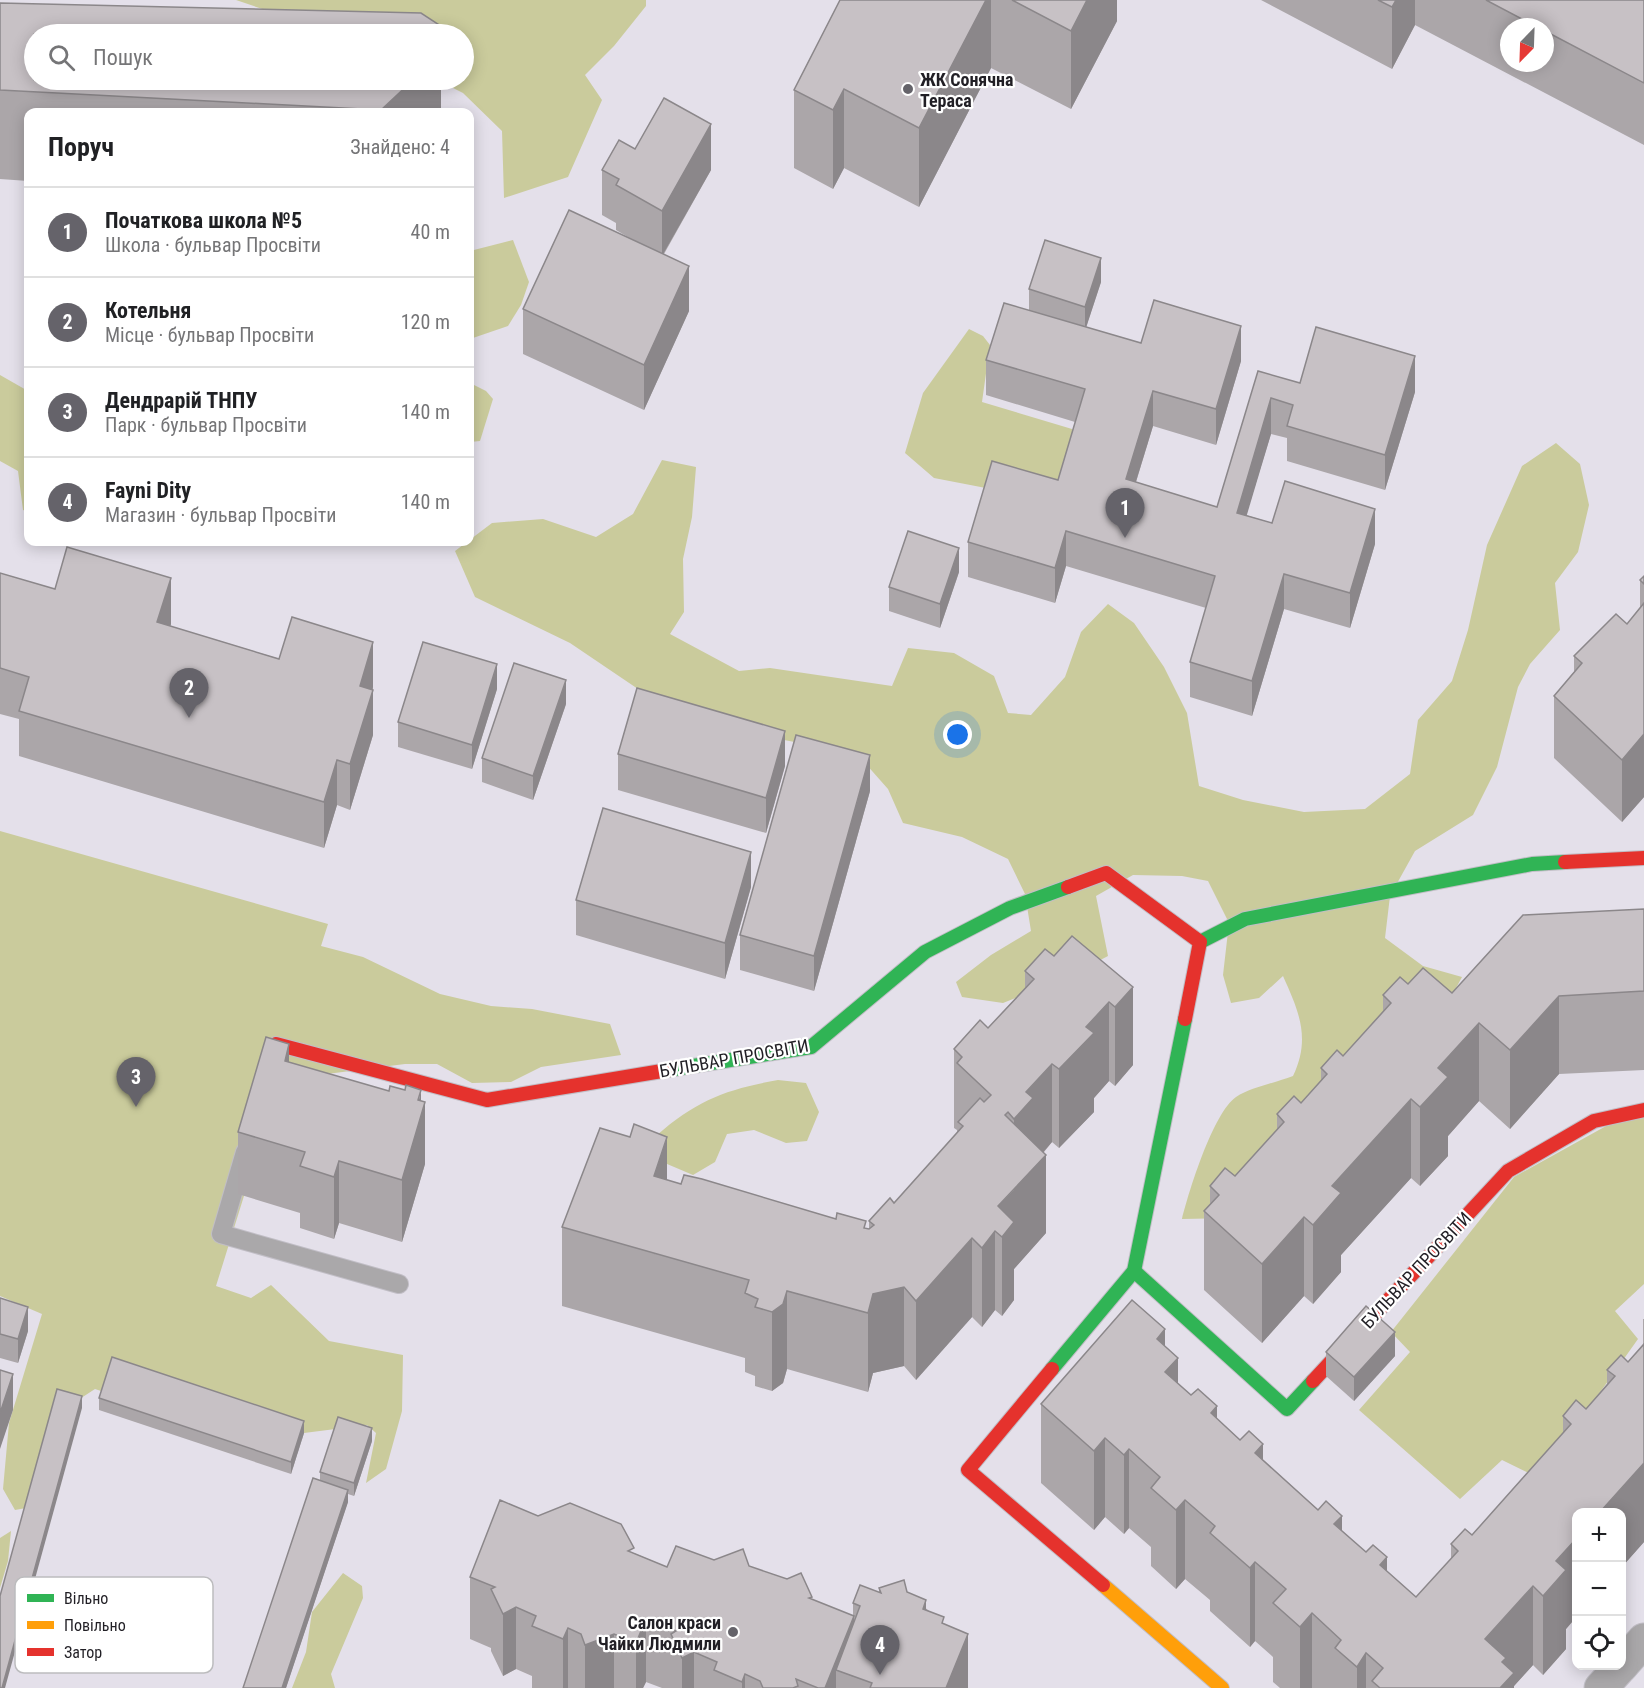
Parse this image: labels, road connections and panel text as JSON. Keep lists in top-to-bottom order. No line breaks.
{"streets":{"street":["БУЛЬВАР ПРОСВІТИ"]},"places":["ЖК Сонячна Тераса","Салон краси Чайки Людмили"],"legend":["Вільно","Повільно","Затор"],"north":"bottom left","page":{"search":"Пошук","heading":["Поруч","Знайдено: 4"],"list":[{"mark":"1","name":"Початкова школа №5","note":"Школа · бульвар Просвіти","value":"40 m"},{"mark":"2","name":"Котельня","note":"Місце · бульвар Просвіти","value":"120 m"},{"mark":"3","name":"Дендрарій ТНПУ","note":"Парк · бульвар Просвіти","value":"140 m"},{"mark":"4","name":"Fayni Dity","note":"Магазин · бульвар Просвіти","value":"140 m"}],"pins":["1","2","3","4"],"map_buttons":["+","−"]}}
